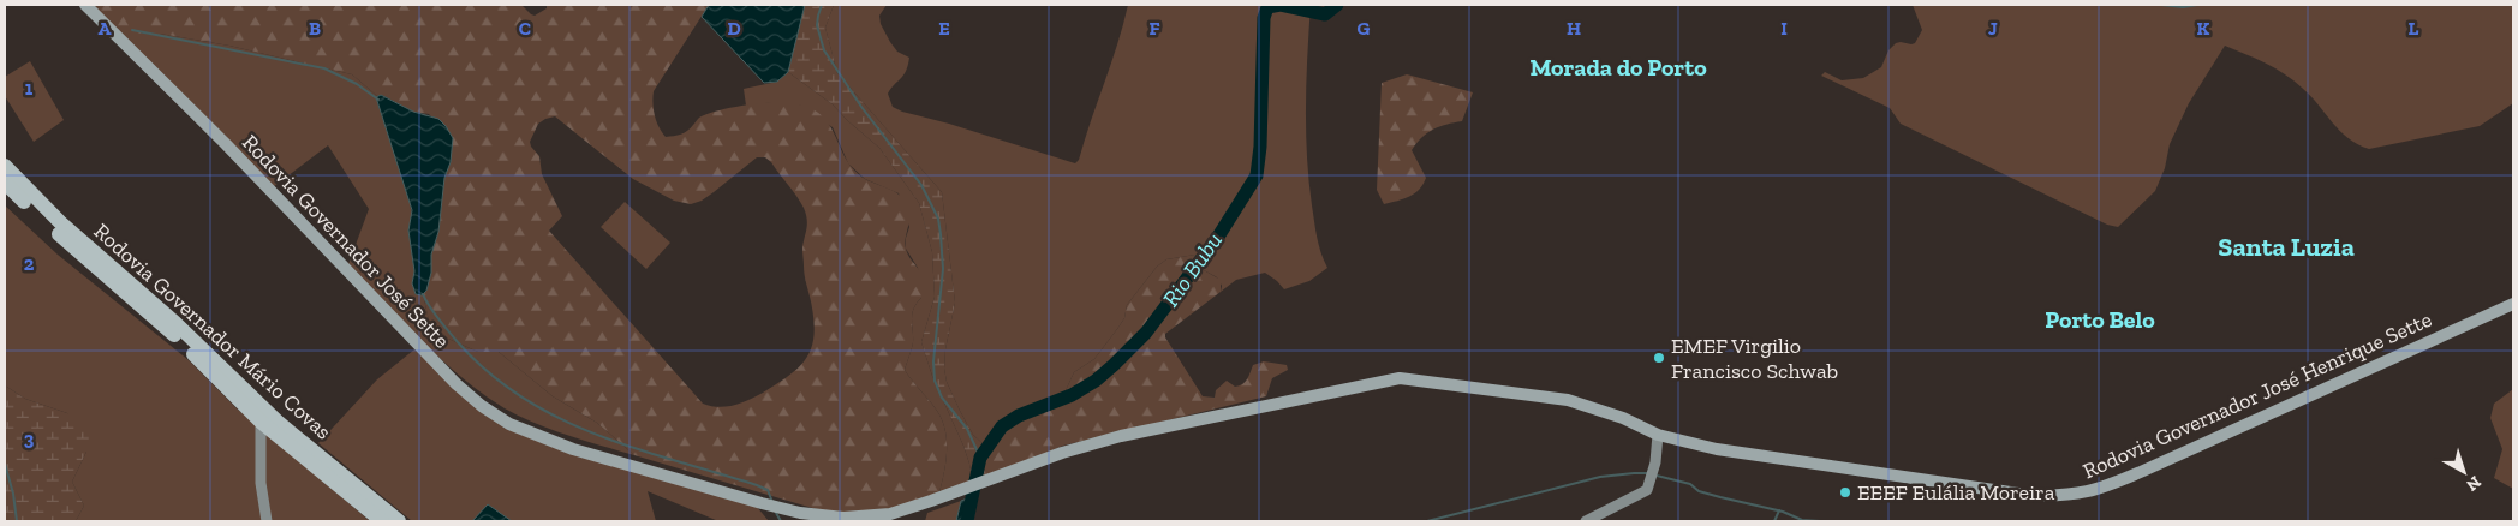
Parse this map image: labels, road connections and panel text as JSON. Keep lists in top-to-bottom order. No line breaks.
{"streets":{"highway":["Rodovia Governador Mário Covas"],"main road":["Rodovia Governador José Sette","Rodovia Governador José Henrique Sette"]},"crossings":[["Rodovia Governador José Sette","Rodovia Governador José Henrique Sette"]],"districts":["Morada do Porto","Santa Luzia","Porto Belo"],"water":["Rio Bubu"],"places":["EMEF Virgilio Francisco Schwab","EEEF Eulália Moreira"],"north":"bottom right","grid":{"columns":["A","B","C","D","E","F","G","H","I","J","K","L"],"rows":["1","2","3"]}}
